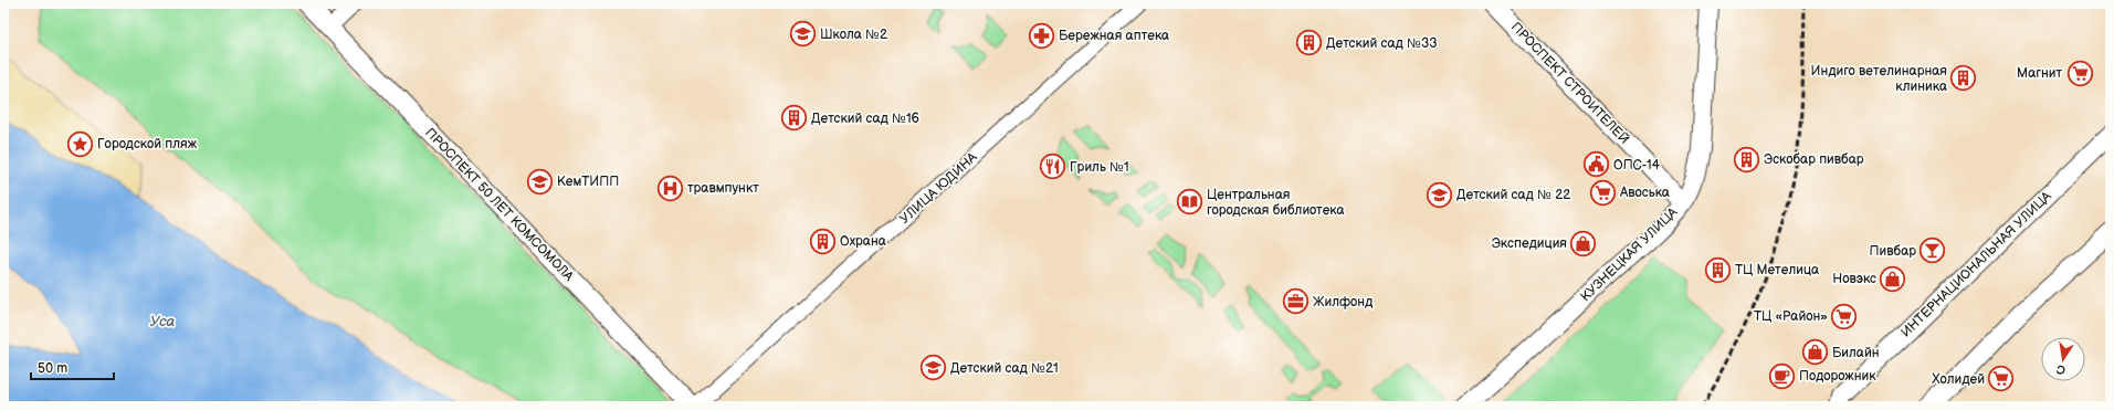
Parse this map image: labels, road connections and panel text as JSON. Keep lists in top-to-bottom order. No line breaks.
{"streets":{"main road":["ПРОСПЕКТ СТРОИТЕЛЕЙ","ПРОСПЕКТ 50 ЛЕТ КОМСОМОЛА","КУЗНЕЦКАЯ УЛИЦА","ИНТЕРНАЦИОНАЛЬНАЯ УЛИЦА"],"street":["УЛИЦА ЮДИНА"]},"crossings":[["ПРОСПЕКТ СТРОИТЕЛЕЙ","КУЗНЕЦКАЯ УЛИЦА"],["УЛИЦА ЮДИНА","ПРОСПЕКТ 50 ЛЕТ КОМСОМОЛА"]],"water":["Уса"],"places":{"school or university":["Школа №2","КемТИПП","Детский сад № 22","Детский сад №21"],"pharmacy":["Бережная аптека"],"building":["Детский сад №33","Индиго ветелинарная клиника","Детский сад №16","Эскобар пивбар","Охрана","ТЦ Метелица"],"supermarket":["Магнит","Авоська","ТЦ «Район»","Холидей"],"place":["Городской пляж"],"public building":["ОПС-14"],"restaurant":["Гриль №1"],"hospital":["травмпункт"],"library":["Центральная городская библиотека"],"shop":["Экспедиция","Новэкс","Билайн"],"bar":["Пивбар"],"office":["Жилфонд"],"cafe":["Подорожник"]},"scale_bar":"50 m","north":"bottom"}
